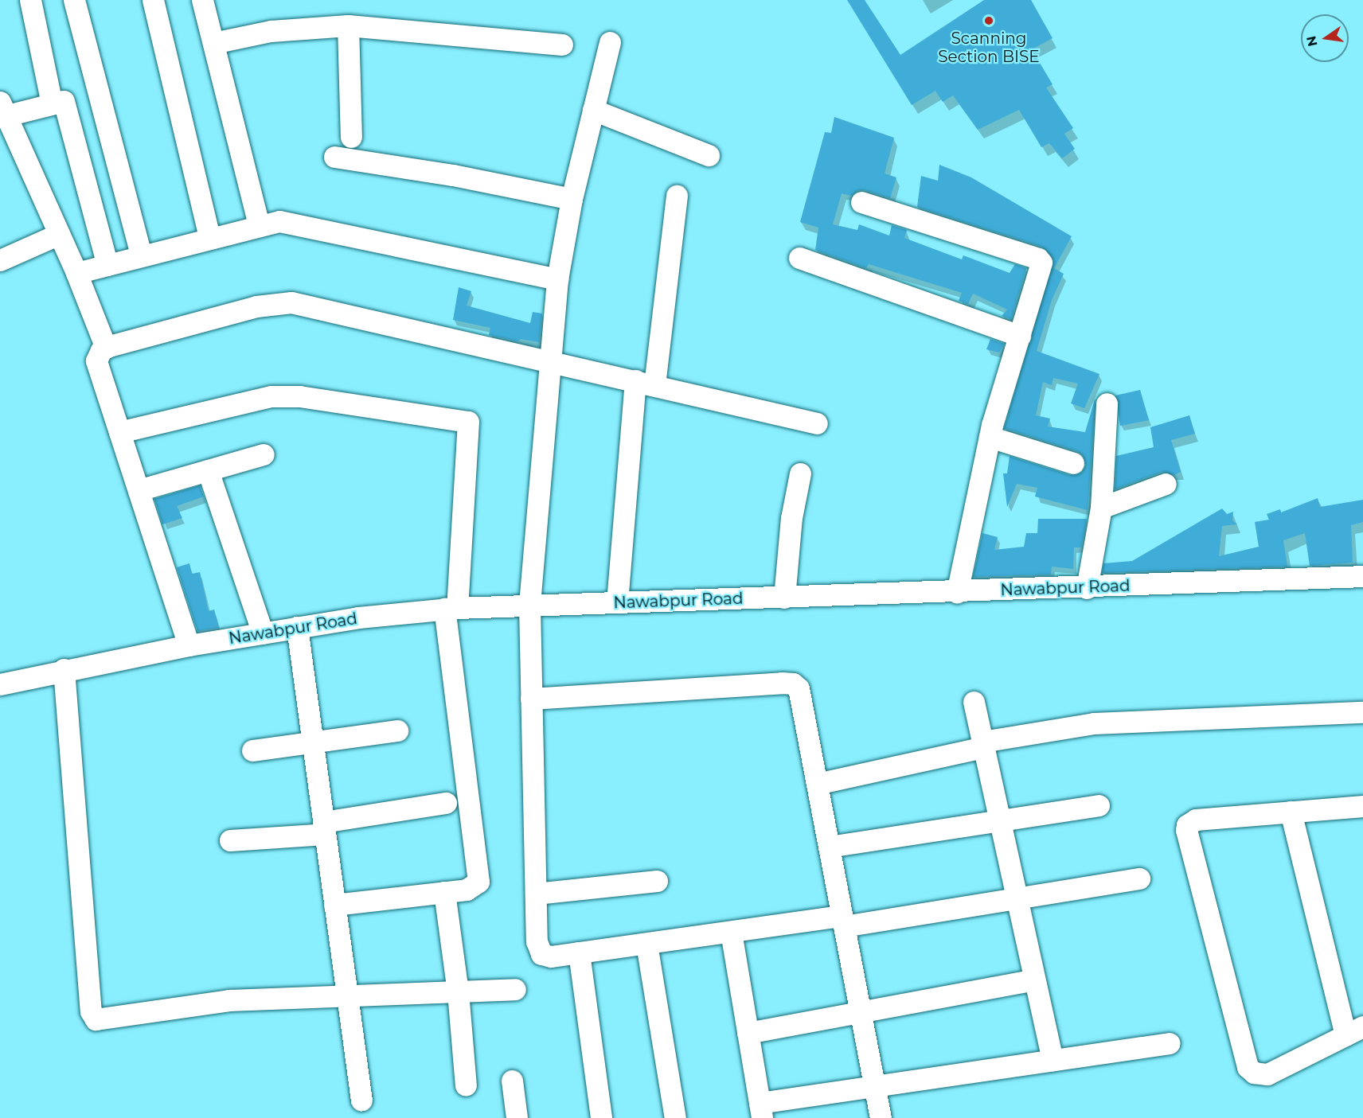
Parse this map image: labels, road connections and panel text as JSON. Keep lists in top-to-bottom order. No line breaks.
{"streets":{"street":["Nawabpur Road"]},"places":["Scanning Section BISE"],"north":"left"}
